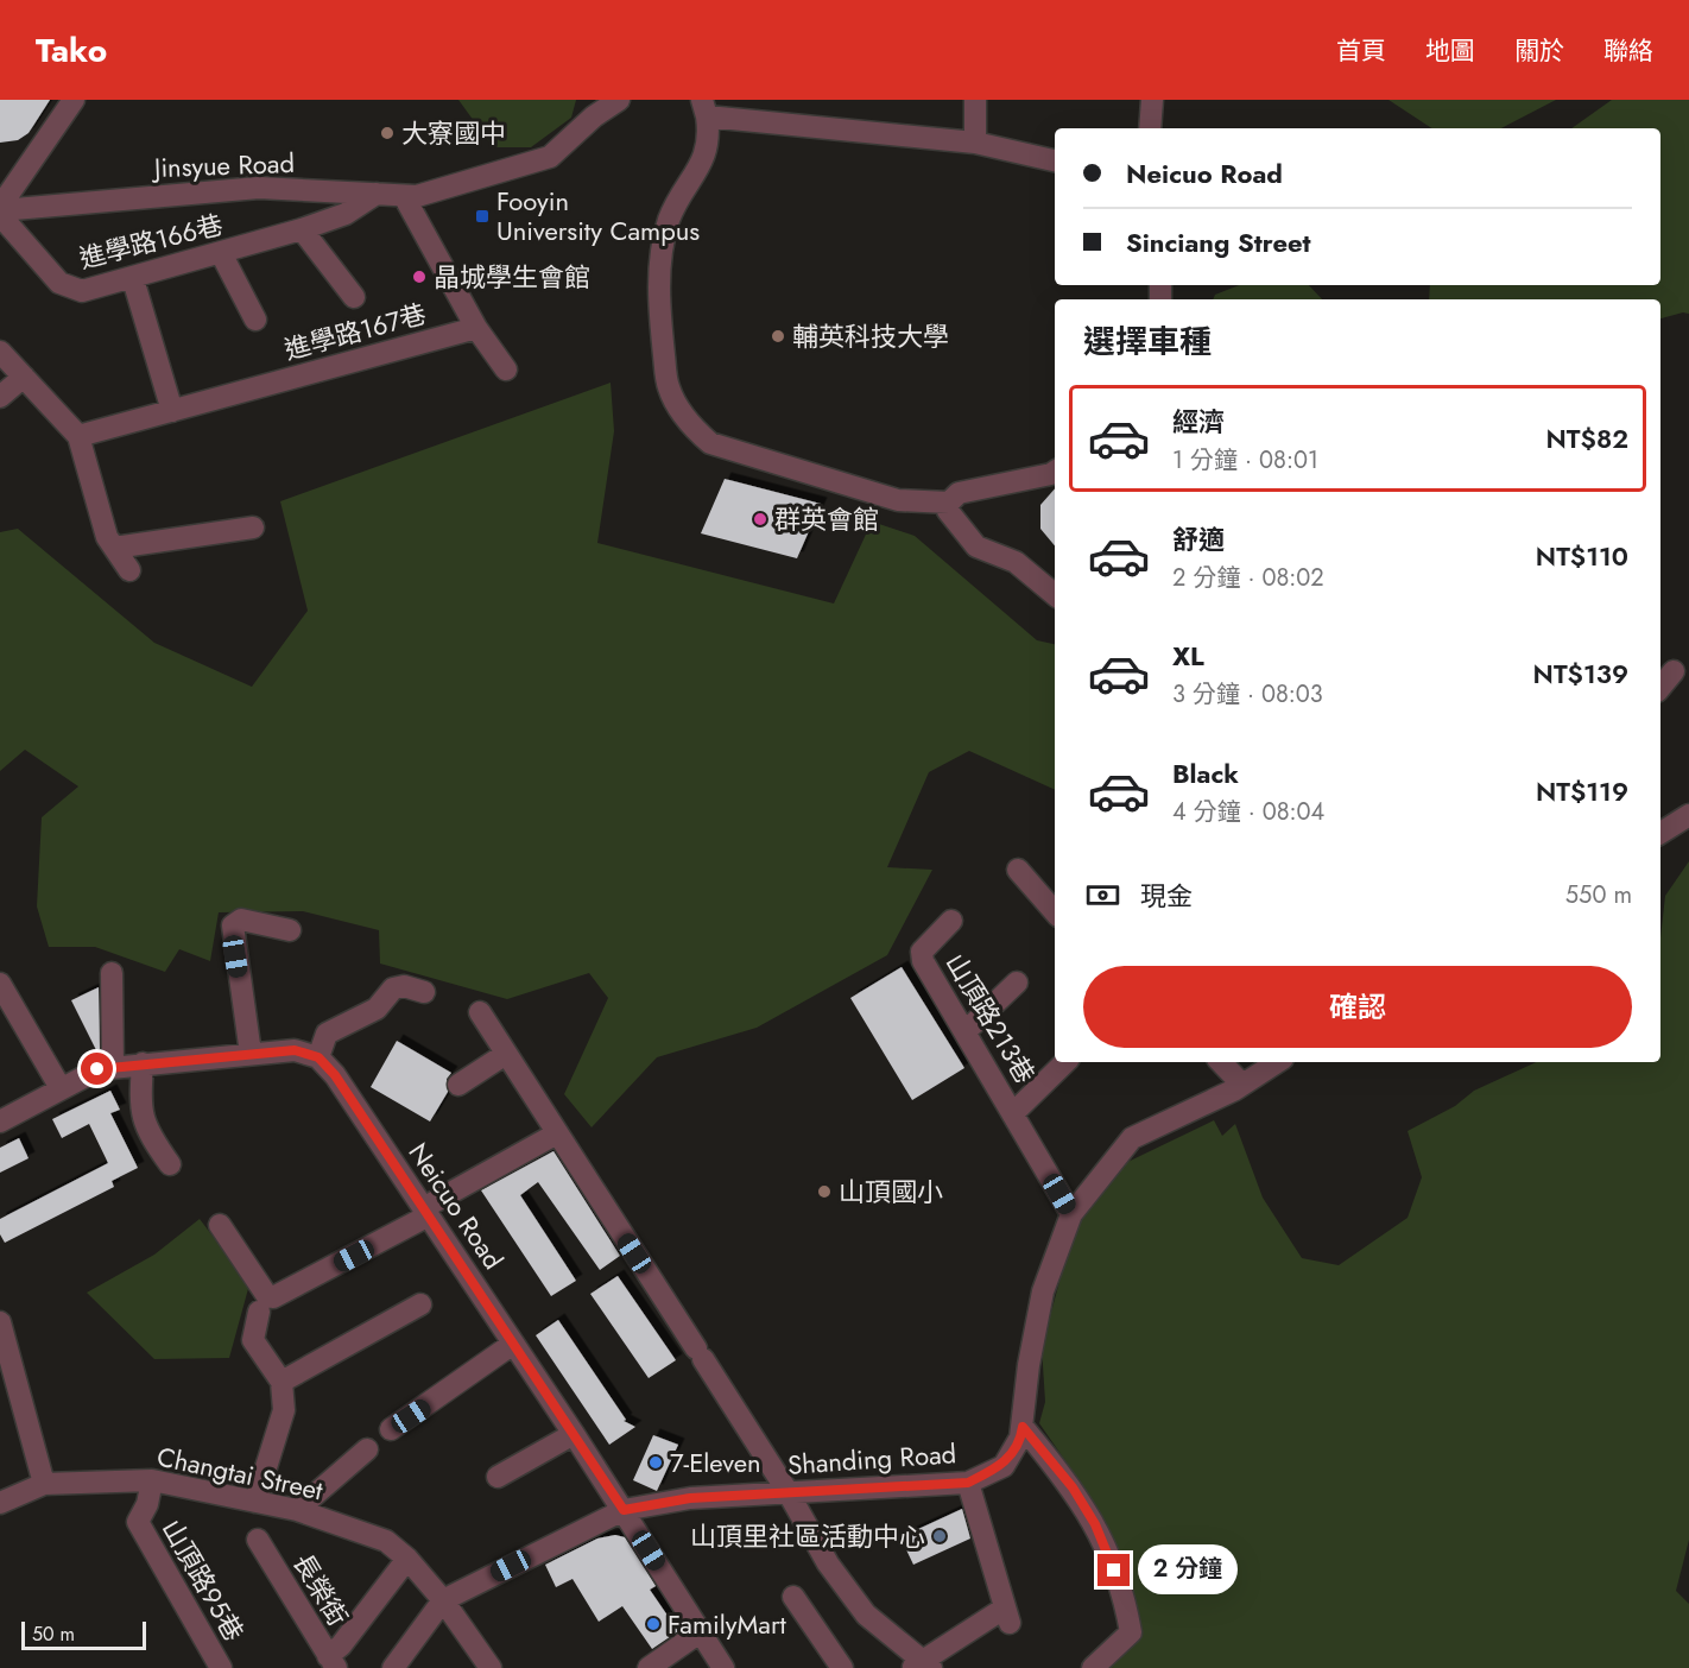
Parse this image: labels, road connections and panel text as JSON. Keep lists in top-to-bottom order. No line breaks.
{"streets":{"street":["Jinsyue Road","進學路166巷","進學路167巷","山頂路213巷","Neicuo Road","Shanding Road","Changtai Street","山頂路95巷","長榮街"]},"crossings":[["Jinsyue Road","進學路166巷"],["山頂路213巷","Shanding Road"],["Neicuo Road","Shanding Road"],["Shanding Road","Changtai Street"],["Changtai Street","山頂路95巷"]],"places":{"other":["大寮國中","晶城學生會館","輔英科技大學","群英會館","山頂國小","7-Eleven","山頂里社區活動中心","FamilyMart"],"transit":["Fooyin University Campus"]},"scale_bar":"50 m","page":{"header":"Tako","nav":["首頁","地圖","關於","聯絡"],"banner":["Neicuo Road","Sinciang Street"],"heading":"選擇車種","list":[{"name":"經濟","note":"1 分鐘 · 08:01","value":"NT$82"},{"name":"舒適","note":"2 分鐘 · 08:02","value":"NT$110"},{"name":"XL","note":"3 分鐘 · 08:03","value":"NT$139"},{"name":"Black","note":"4 分鐘 · 08:04","value":"NT$119"}],"pay":["現金","550 m"],"buttons":"確認","bubble":"2 分鐘","scale":"50 m"}}
